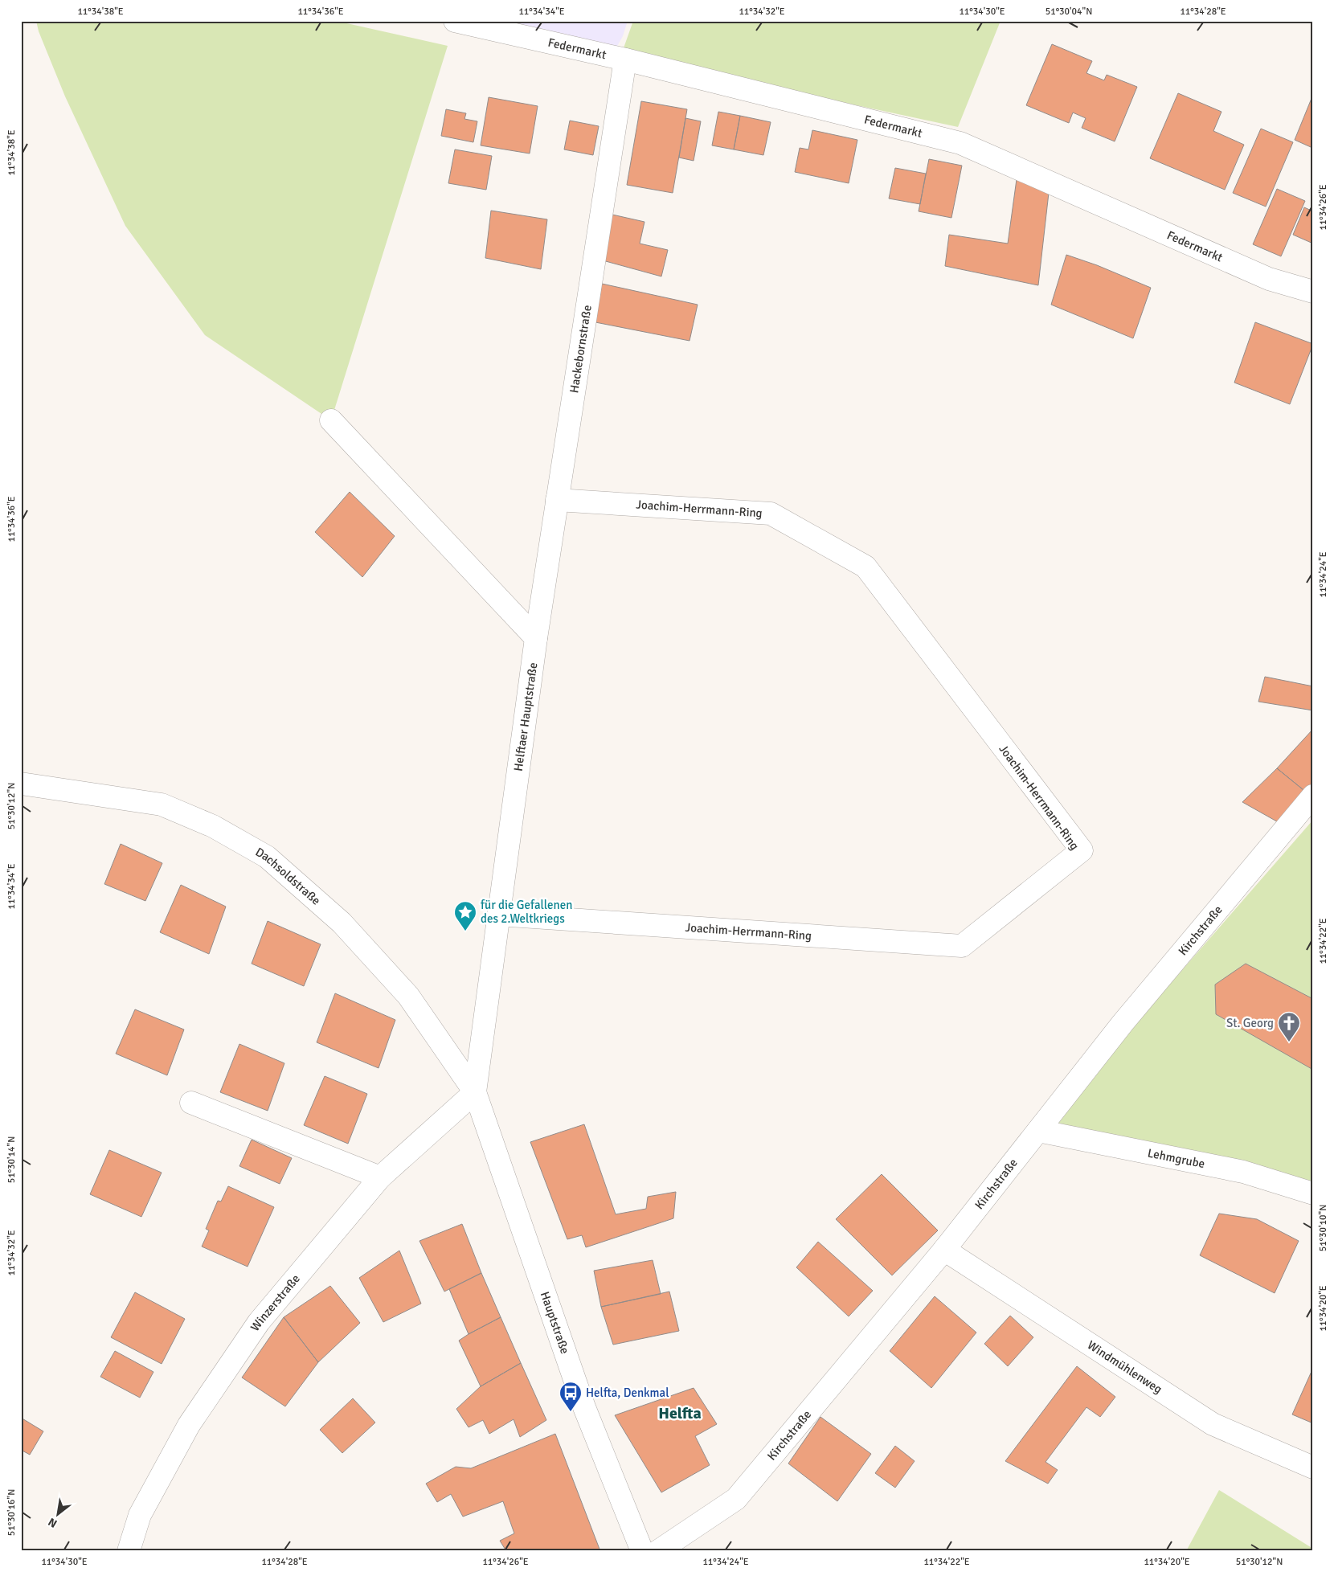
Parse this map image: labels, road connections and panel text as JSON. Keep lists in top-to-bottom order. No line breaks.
{"streets":{"street":["Federmarkt","Hackebornstraße","Joachim-Herrmann-Ring","Helftaer Hauptstraße","Dachsoldstraße","Kirchstraße","Lehmgrube","Winzerstraße","Hauptstraße","Windmühlenweg"]},"crossings":[["Federmarkt","Hackebornstraße"],["Hackebornstraße","Joachim-Herrmann-Ring"],["Hackebornstraße","Helftaer Hauptstraße"],["Joachim-Herrmann-Ring","Helftaer Hauptstraße"],["Helftaer Hauptstraße","Dachsoldstraße"],["Helftaer Hauptstraße","Winzerstraße"],["Helftaer Hauptstraße","Hauptstraße"],["Dachsoldstraße","Winzerstraße"],["Dachsoldstraße","Hauptstraße"],["Kirchstraße","Lehmgrube"],["Kirchstraße","Windmühlenweg"],["Winzerstraße","Hauptstraße"]],"districts":["Helfta"],"places":{"place":["für die Gefallenen des 2.Weltkriegs"],"church":["St. Georg"],"bus stop":["Helfta, Denkmal"]},"north":"bottom left","coordinates":["11°34'38\"E","11°34'36\"E","11°34'34\"E","11°34'32\"E","11°34'30\"E","51°30'04\"N","11°34'28\"E","11°34'26\"E","11°34'24\"E","51°30'12\"N","11°34'22\"E","51°30'14\"N","51°30'10\"N","11°34'20\"E","51°30'16\"N"]}
